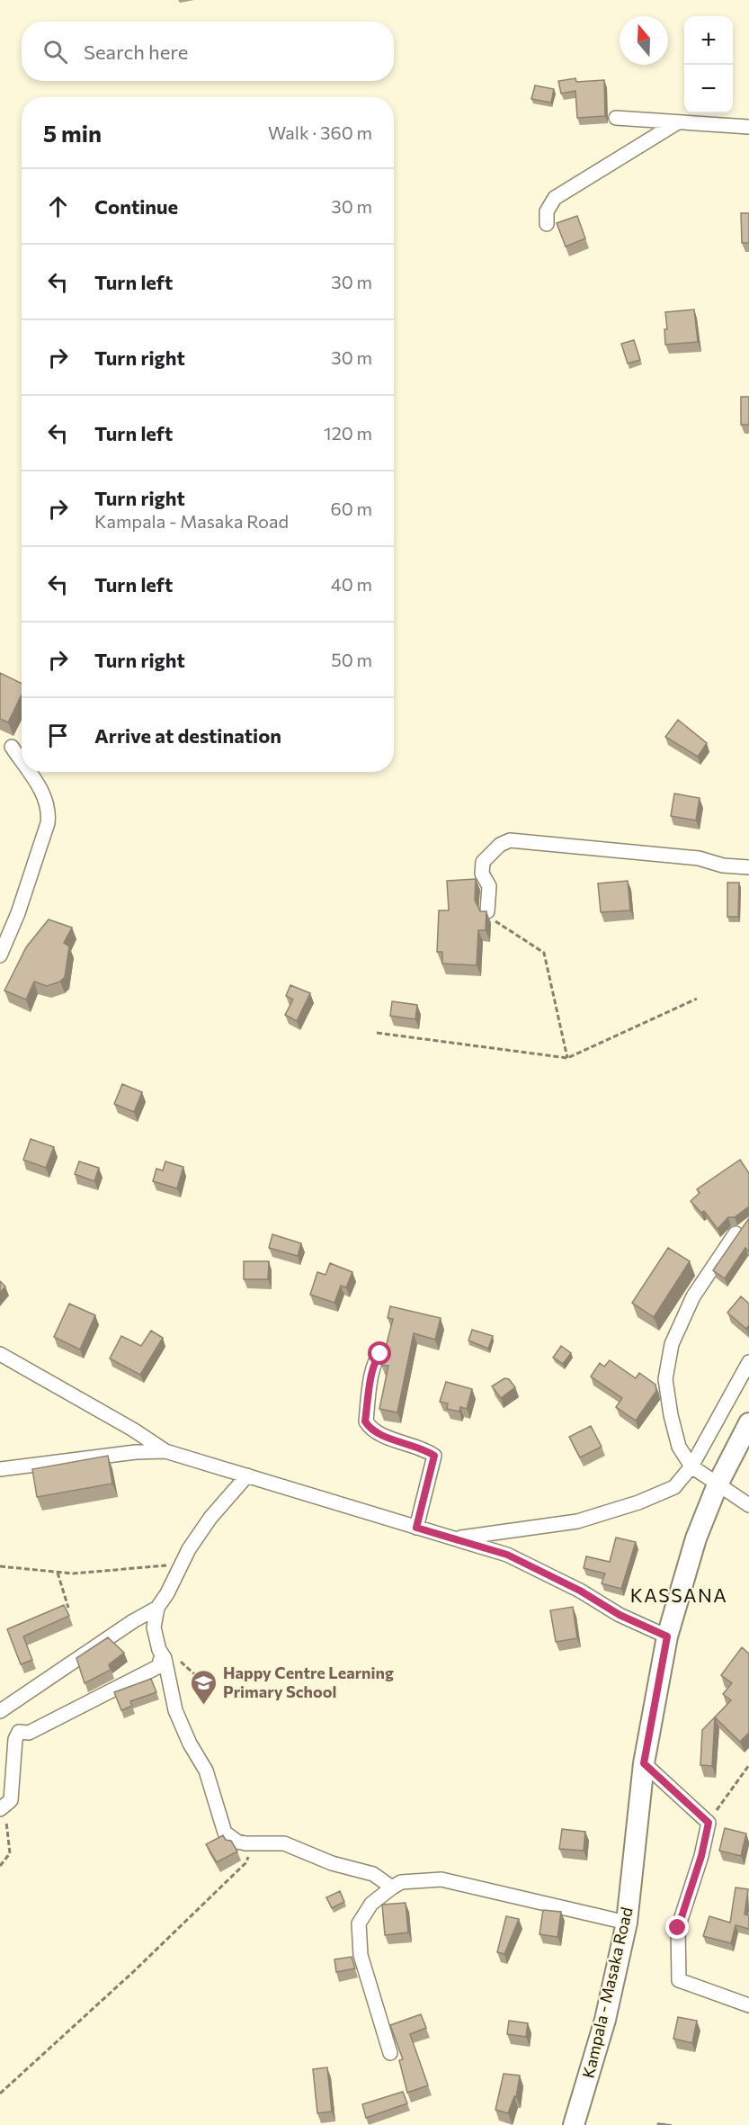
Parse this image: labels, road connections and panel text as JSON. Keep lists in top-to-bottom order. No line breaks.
{"streets":{"main road":["Kampala - Masaka Road"]},"districts":["KASSANA"],"places":{"school or university":["Happy Centre Learning Primary School"]},"north":"top","page":{"map_buttons":["+","−"],"search":"Search here","heading":["5 min","Walk · 360 m"],"list":[["Continue","30 m"],["Turn left","30 m"],["Turn right","30 m"],["Turn left","120 m"],["Turn right","Kampala - Masaka Road","60 m"],["Turn left","40 m"],["Turn right","50 m"],"Arrive at destination"]}}
